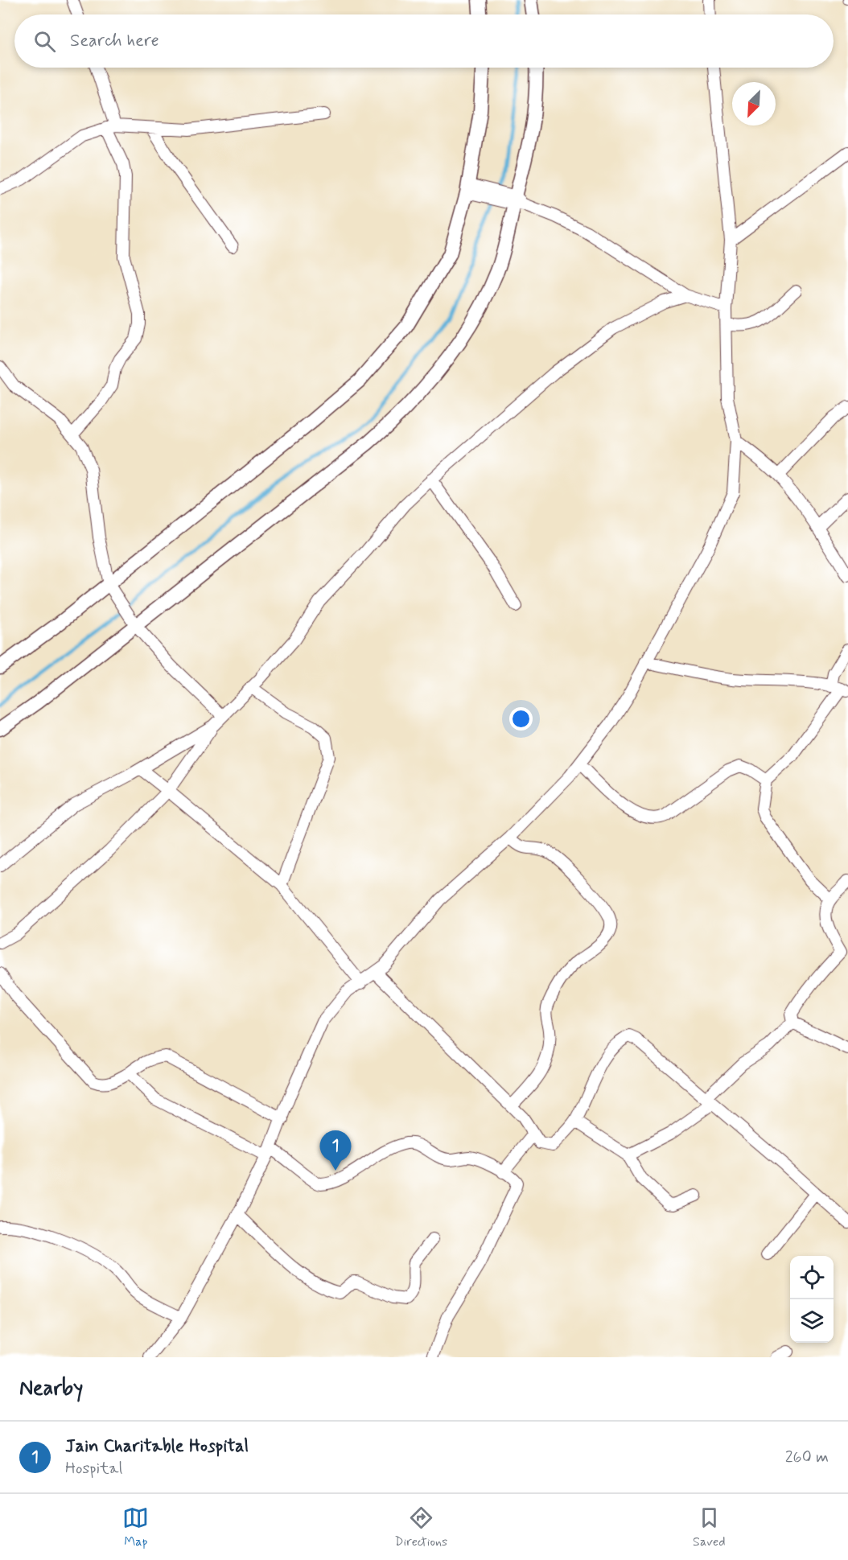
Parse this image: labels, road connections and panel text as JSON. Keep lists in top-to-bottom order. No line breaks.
{"north":"bottom left","page":{"search":"Search here","pins":"1","heading":"Nearby","list":[{"mark":"1","name":"Jain Charitable Hospital","note":"Hospital","value":"260 m"}],"nav":["Map","Directions","Saved"]}}
